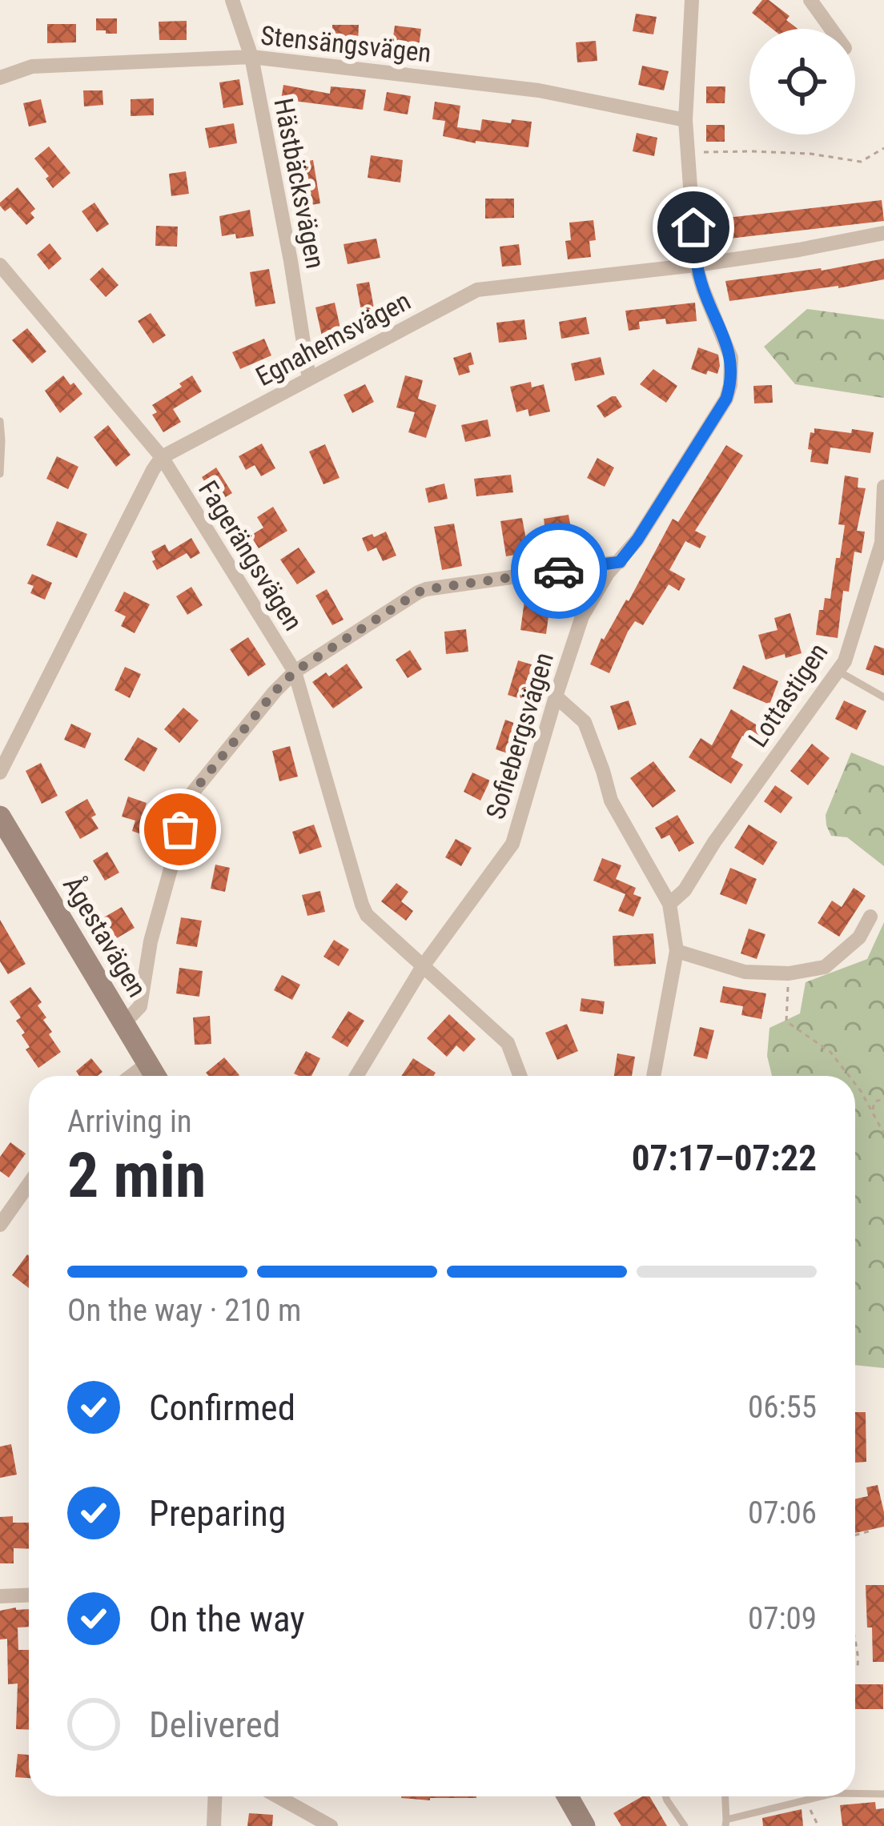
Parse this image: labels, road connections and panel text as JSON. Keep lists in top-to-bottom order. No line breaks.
{"streets":{"main road":["Ågestavägen"],"street":["Stensängsvägen","Hästbäcksvägen","Egnahemsvägen","Fagerängsvägen","Lottastigen","Sofiebergsvägen"]},"crossings":[["Stensängsvägen","Hästbäcksvägen"],["Stensängsvägen","Sofiebergsvägen"],["Hästbäcksvägen","Egnahemsvägen"],["Egnahemsvägen","Fagerängsvägen"],["Egnahemsvägen","Sofiebergsvägen"],["Fagerängsvägen","Sofiebergsvägen"]],"page":{"heading":["2 min","Arriving in","07:17–07:22"],"bar":"On the way · 210 m","list":[["Confirmed","06:55"],["Preparing","07:06"],["On the way","07:09"],"Delivered"]}}
